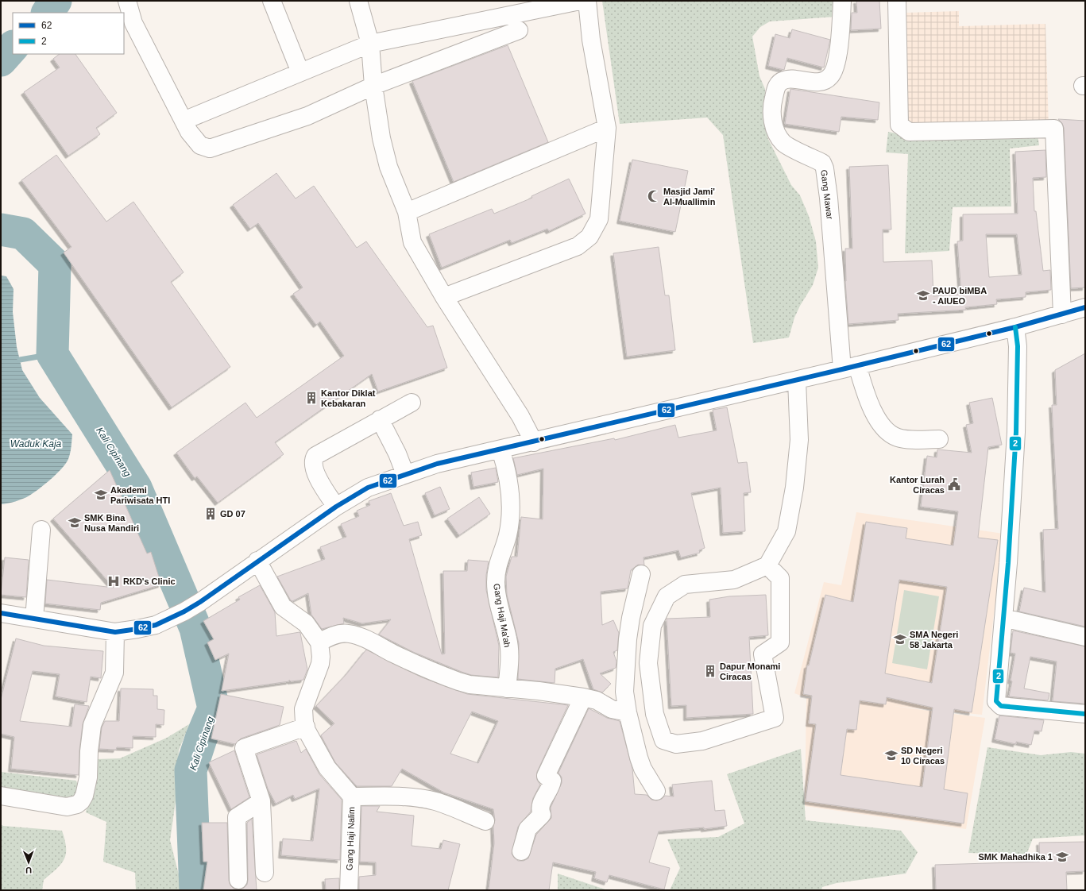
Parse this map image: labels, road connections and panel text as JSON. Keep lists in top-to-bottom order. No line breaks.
{"streets":{"street":["Gang Mawar","Gang Haji Ma'ah","Gang Haji Nalim"]},"water":["Waduk Kaja","Kali Cipinang"],"places":{"mosque":["Masjid Jami' Al-Muallimin"],"school or university":["PAUD biMBA - AIUEO","Akademi Pariwisata HTI","SMK Bina Nusa Mandiri","SMA Negeri 58 Jakarta","SD Negeri 10 Ciracas","SMK Mahadhika 1"],"building":["Kantor Diklat Kebakaran","GD 07","Dapur Monami Ciracas"],"public building":["Kantor Lurah Ciracas"],"hospital":["RKD's Clinic"]},"lines":["transit line 62","transit line 2"],"legend":["62","2"],"north":"bottom"}
